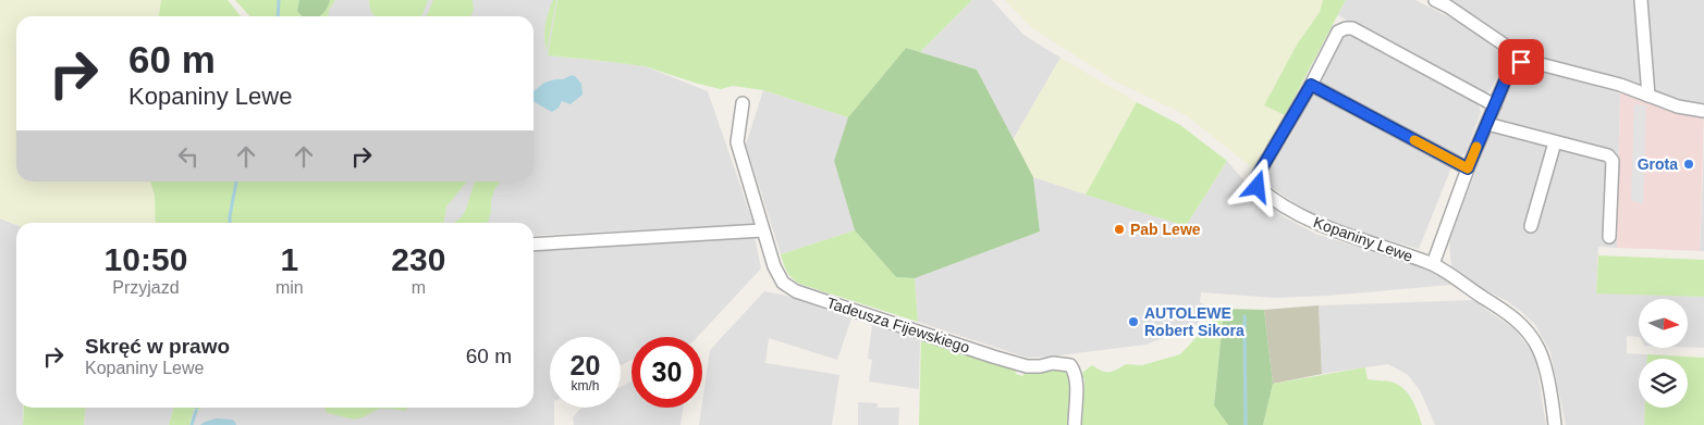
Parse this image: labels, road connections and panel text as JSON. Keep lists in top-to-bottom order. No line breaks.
{"streets":{"street":["Kopaniny Lewe","Tadeusza Fijewskiego"]},"places":["Grota","Pab Lewe","AUTOLEWE Robert Sikora"],"north":"right","page":{"turn":["60 m","Kopaniny Lewe"],"eta":["10:50","Przyjazd","1","min","230","m"],"list":[{"name":"Skręć w prawo","note":"Kopaniny Lewe","value":"60 m"}],"speed":"20 km/h","limit":"30"}}
